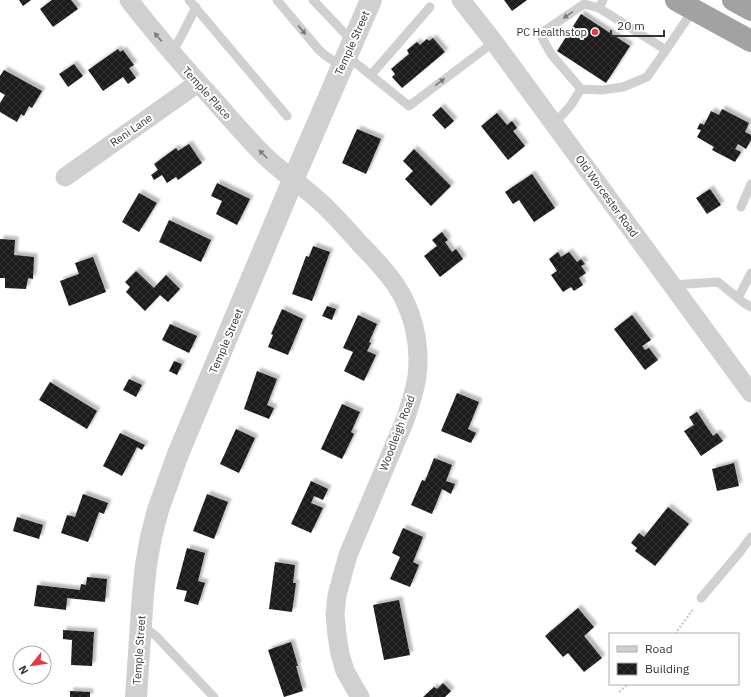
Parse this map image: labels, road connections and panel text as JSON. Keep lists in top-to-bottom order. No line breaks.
{"streets":{"street":["Temple Street","Temple Place","Reni Lane","Old Worcester Road","Woodleigh Road"]},"crossings":[["Temple Street","Temple Place"],["Temple Street","Woodleigh Road"],["Temple Place","Reni Lane"],["Temple Place","Woodleigh Road"]],"one_way":["Temple Place"],"places":["PC Healthstop"],"legend":["Road","Building"],"scale_bar":"20 m","north":"bottom left"}
